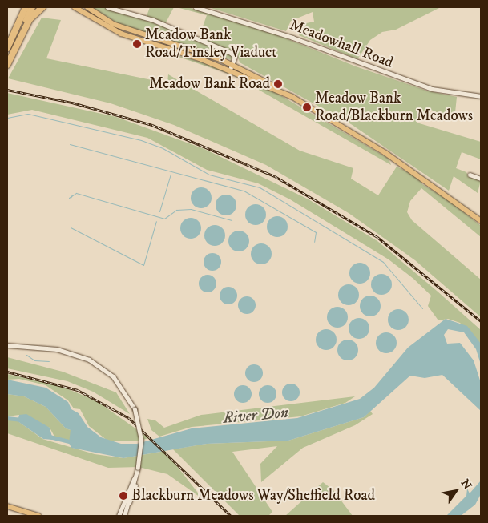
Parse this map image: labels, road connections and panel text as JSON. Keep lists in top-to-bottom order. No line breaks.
{"streets":{"street":["Meadowhall Road"]},"water":["River Don"],"places":["Meadow Bank Road/Tinsley Viaduct","Meadow Bank Road","Meadow Bank Road/Blackburn Meadows","Blackburn Meadows Way/Sheffield Road"],"north":"top right"}
